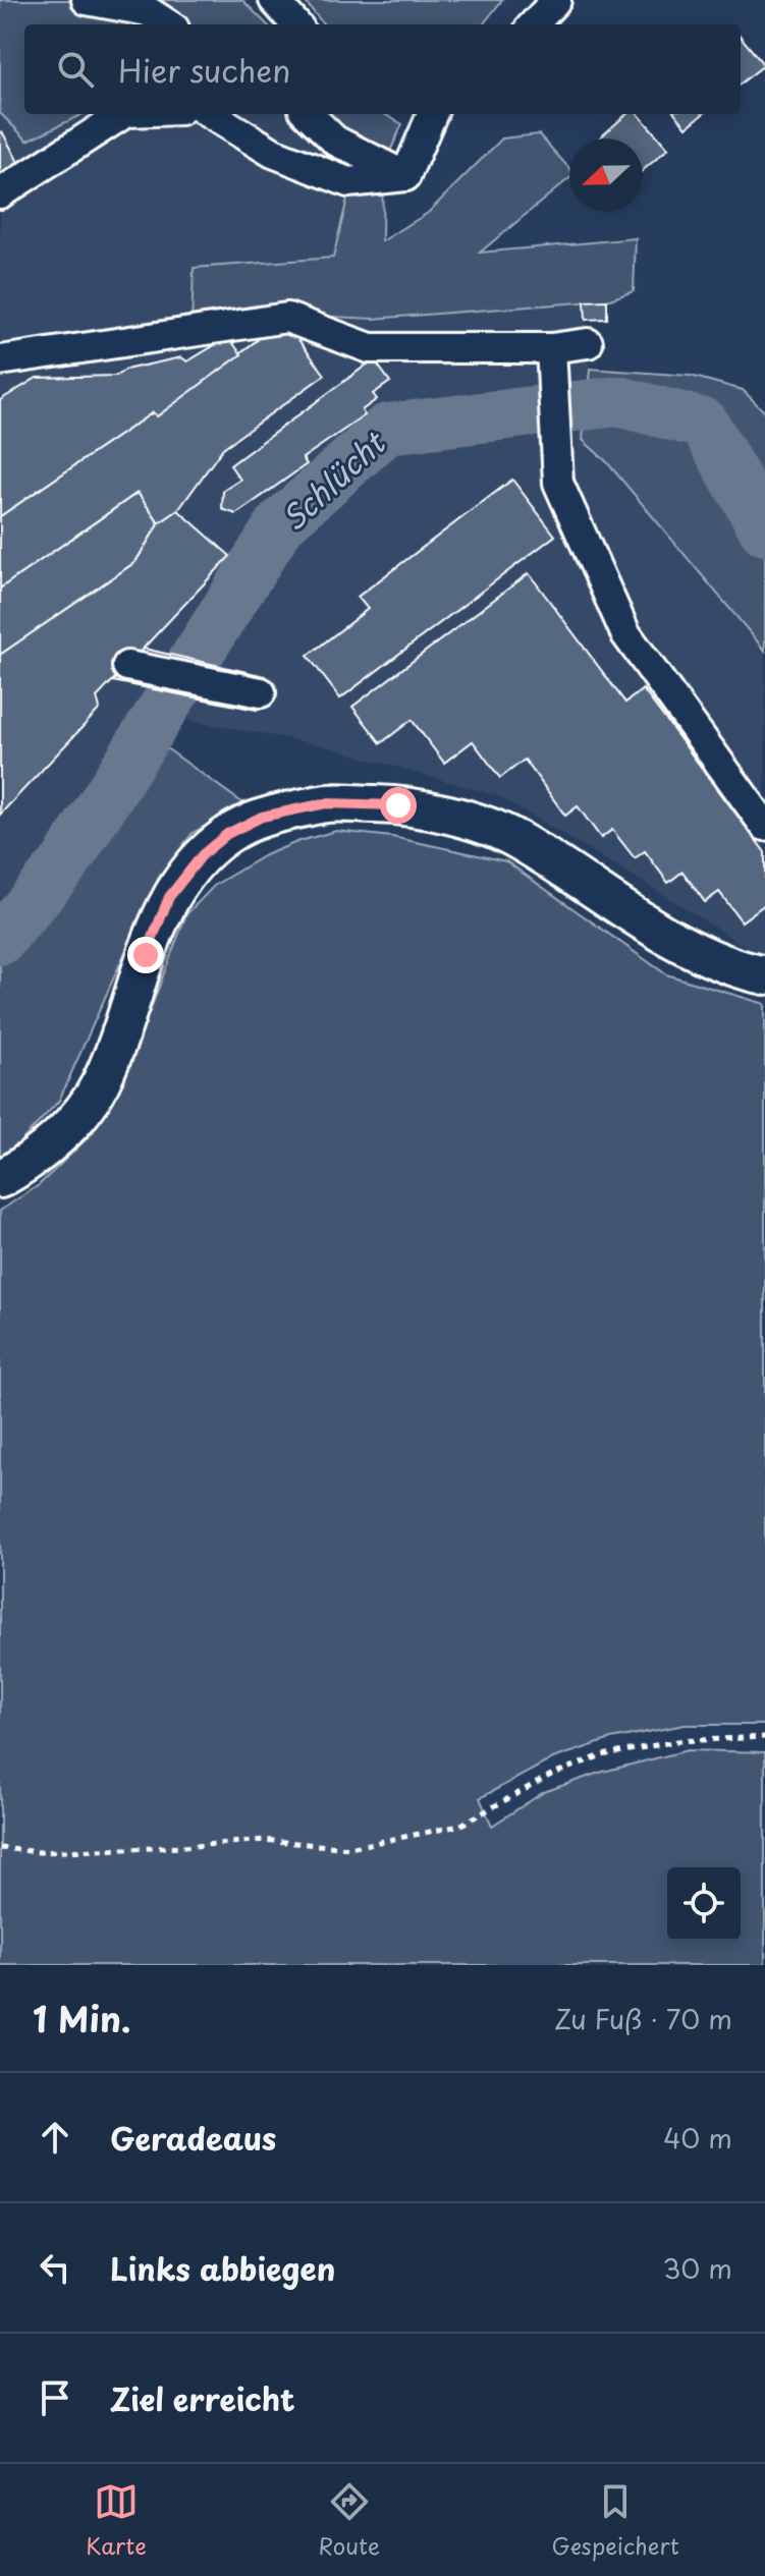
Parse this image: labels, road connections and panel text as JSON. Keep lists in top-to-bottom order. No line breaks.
{"water":["Schlücht"],"north":"left","page":{"search":"Hier suchen","heading":["1 Min.","Zu Fuß · 70 m"],"list":[["Geradeaus","40 m"],["Links abbiegen","30 m"],"Ziel erreicht"],"nav":["Karte","Route","Gespeichert"]}}
